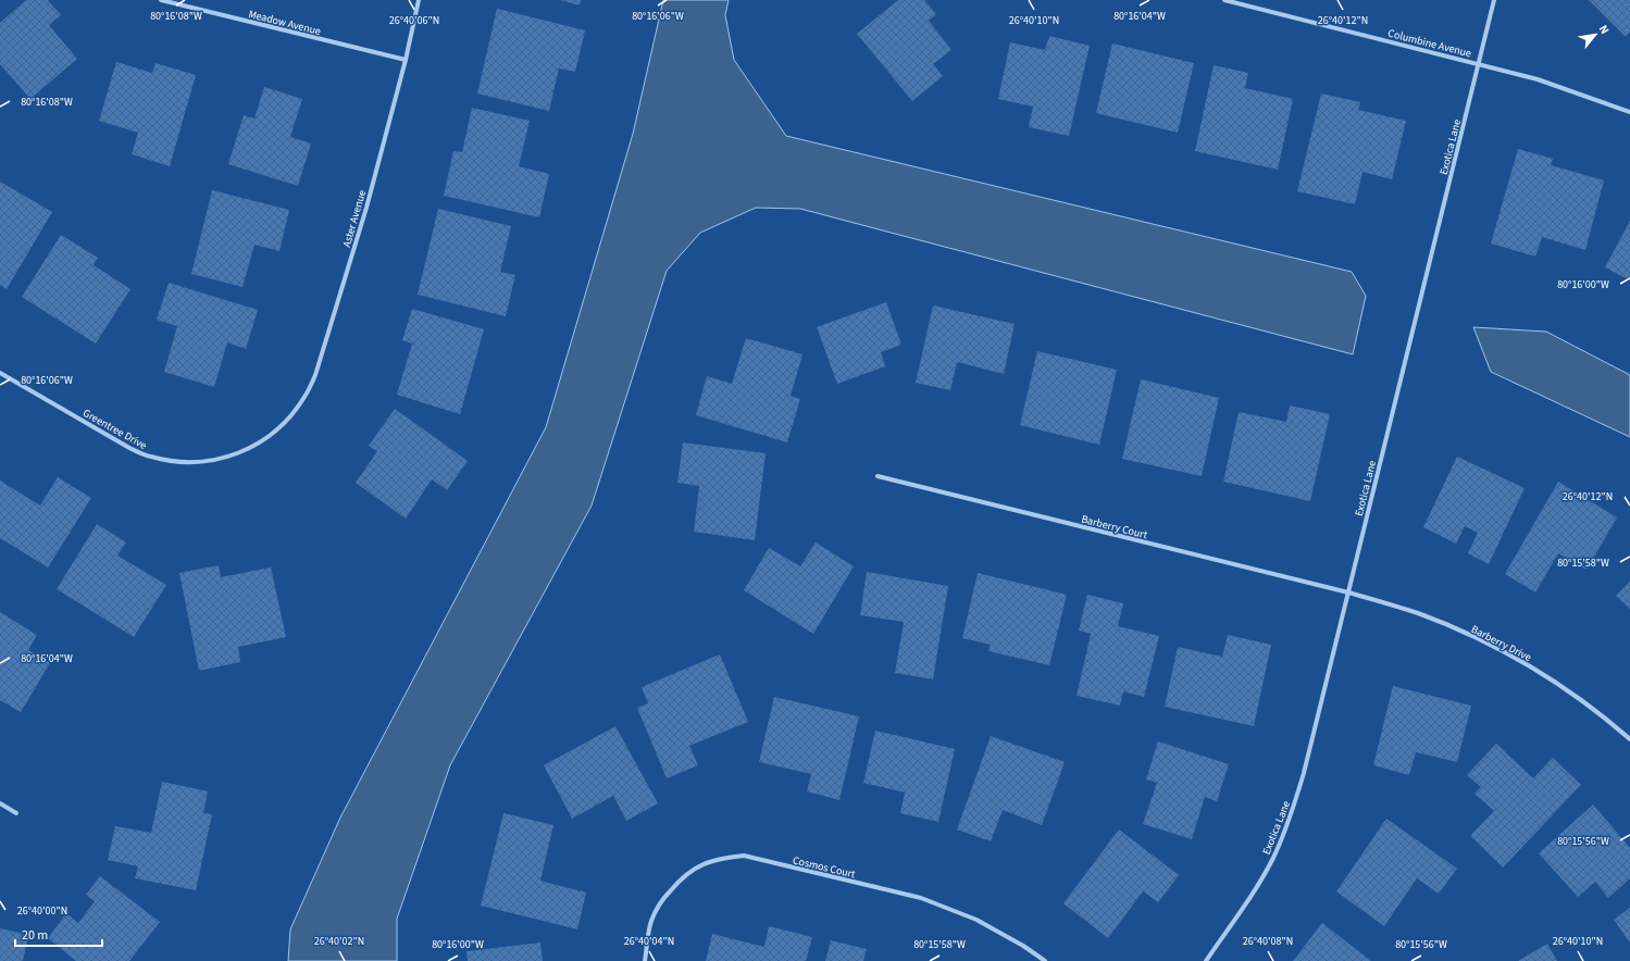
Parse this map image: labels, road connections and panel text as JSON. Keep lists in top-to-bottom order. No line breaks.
{"streets":{"street":["Meadow Avenue","Columbine Avenue","Exotica Lane","Aster Avenue","Greentree Drive","Barberry Court","Barberry Drive","Cosmos Court"]},"crossings":[["Meadow Avenue","Aster Avenue"],["Columbine Avenue","Exotica Lane"],["Exotica Lane","Barberry Court"],["Exotica Lane","Barberry Drive"],["Aster Avenue","Greentree Drive"],["Barberry Court","Barberry Drive"]],"scale_bar":"20 m","north":"top right","coordinates":["80°16'08\"W","80°16'06\"W","80°16'04\"W","26°40'06\"N","26°40'10\"N","26°40'12\"N","80°16'00\"W","80°15'58\"W","80°15'56\"W","26°40'00\"N","26°40'02\"N","26°40'04\"N","26°40'08\"N"]}
